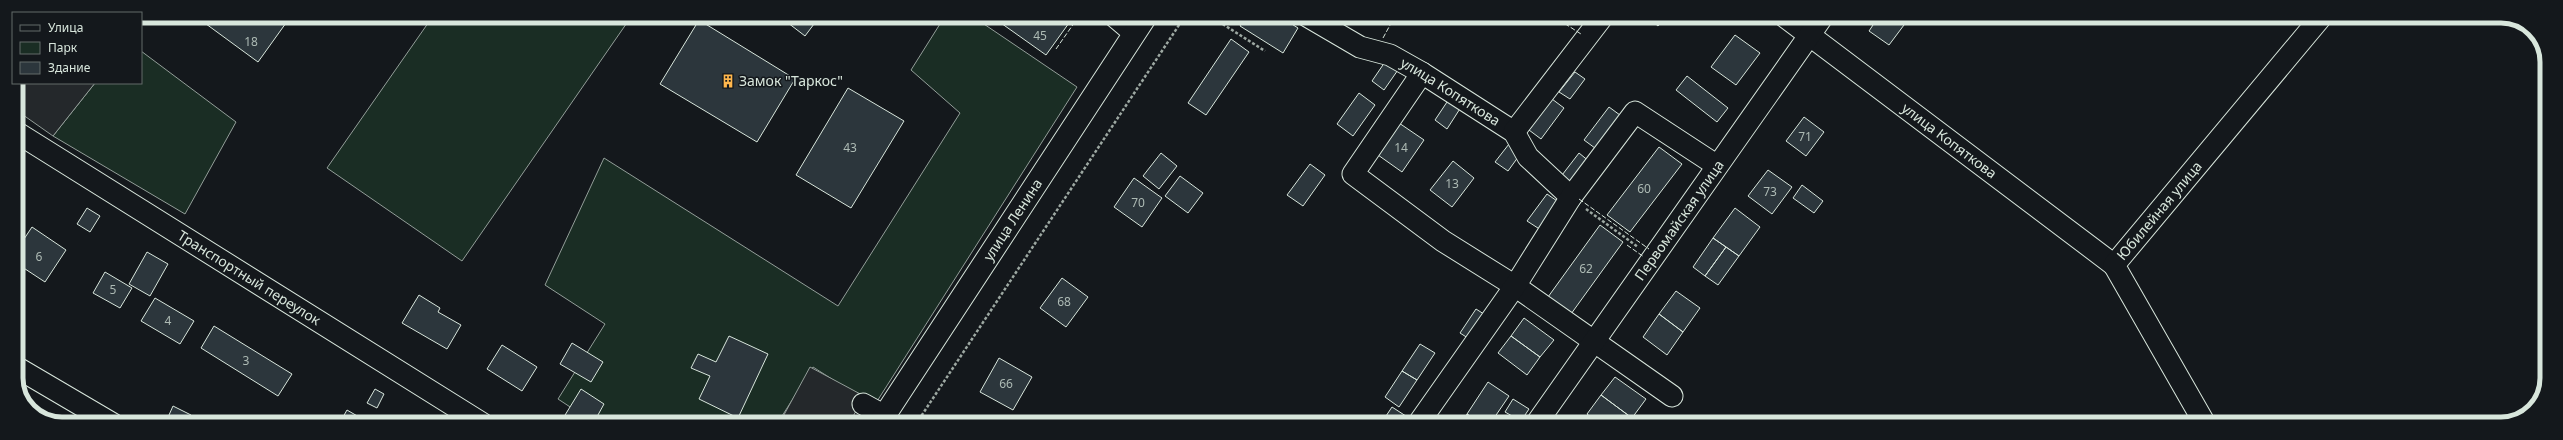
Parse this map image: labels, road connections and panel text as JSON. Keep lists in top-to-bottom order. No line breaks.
{"streets":{"main road":["улица Ленина"],"street":["улица Копяткова","Юбилейная улица","Первомайская улица","Транспортный переулок"]},"crossings":[["улица Копяткова","Юбилейная улица"],["улица Копяткова","Первомайская улица"]],"places":{"building":["Замок \"Таркос\""]},"house_numbers":["45","18","71","43","14","13","60","73","70","6","62","5","68","4","3","66"],"legend":["Улица","Парк","Здание"]}
